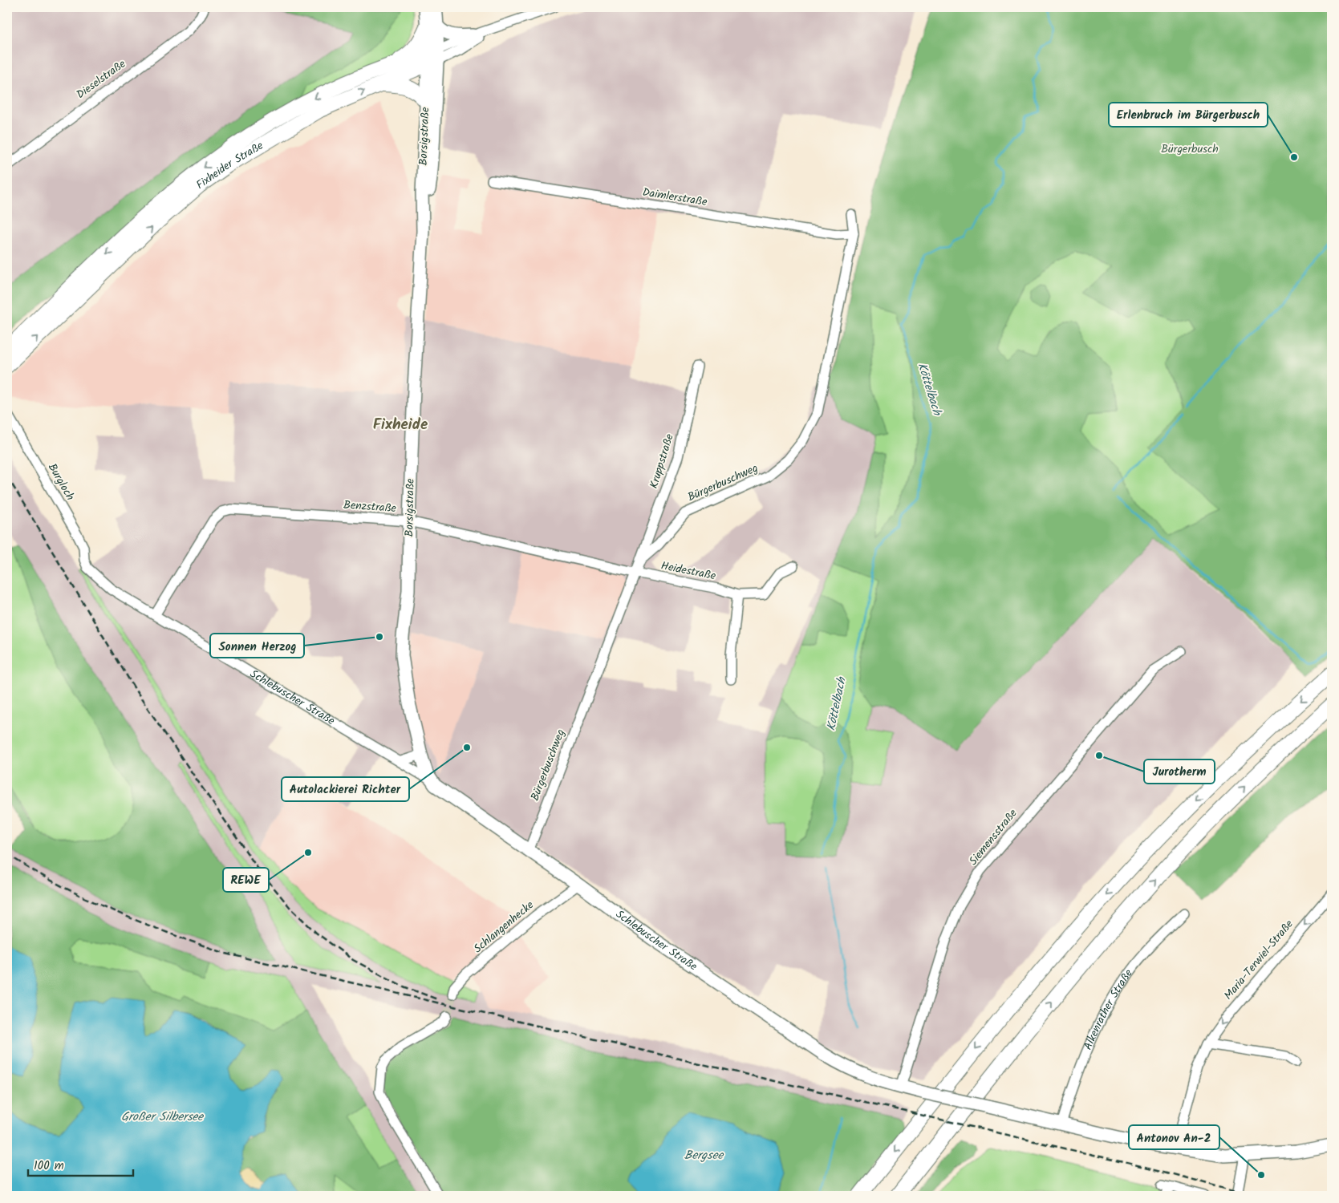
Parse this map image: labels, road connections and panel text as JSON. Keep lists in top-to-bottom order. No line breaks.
{"streets":{"highway":["Fixheider Straße"],"main road":["Borsigstraße","Schlebuscher Straße"],"street":["Dieselstraße","Daimlerstraße","Kruppstraße","Burgloch","Bürgerbuschweg","Benzstraße","Heidestraße","Siemensstraße","Schlangenhecke","Maria-Terwiel-Straße","Alkenrather Straße"]},"crossings":[["Borsigstraße","Fixheider Straße"],["Borsigstraße","Benzstraße"],["Borsigstraße","Schlebuscher Straße"],["Daimlerstraße","Bürgerbuschweg"],["Kruppstraße","Bürgerbuschweg"],["Burgloch","Schlebuscher Straße"],["Bürgerbuschweg","Benzstraße"],["Bürgerbuschweg","Heidestraße"],["Bürgerbuschweg","Schlebuscher Straße"],["Benzstraße","Heidestraße"],["Benzstraße","Schlebuscher Straße"],["Schlebuscher Straße","Siemensstraße"],["Schlebuscher Straße","Schlangenhecke"],["Schlebuscher Straße","Alkenrather Straße"]],"one_way":["Maria-Terwiel-Straße"],"districts":["Fixheide"],"water":["Köttelbach","Großer Silbersee","Bergsee"],"parks":["Bürgerbusch"],"places":["Erlenbruch im Bürgerbusch","Sonnen Herzog","Autolackierei Richter","Jurotherm","REWE","Antonov An-2"],"scale_bar":"100 m"}
